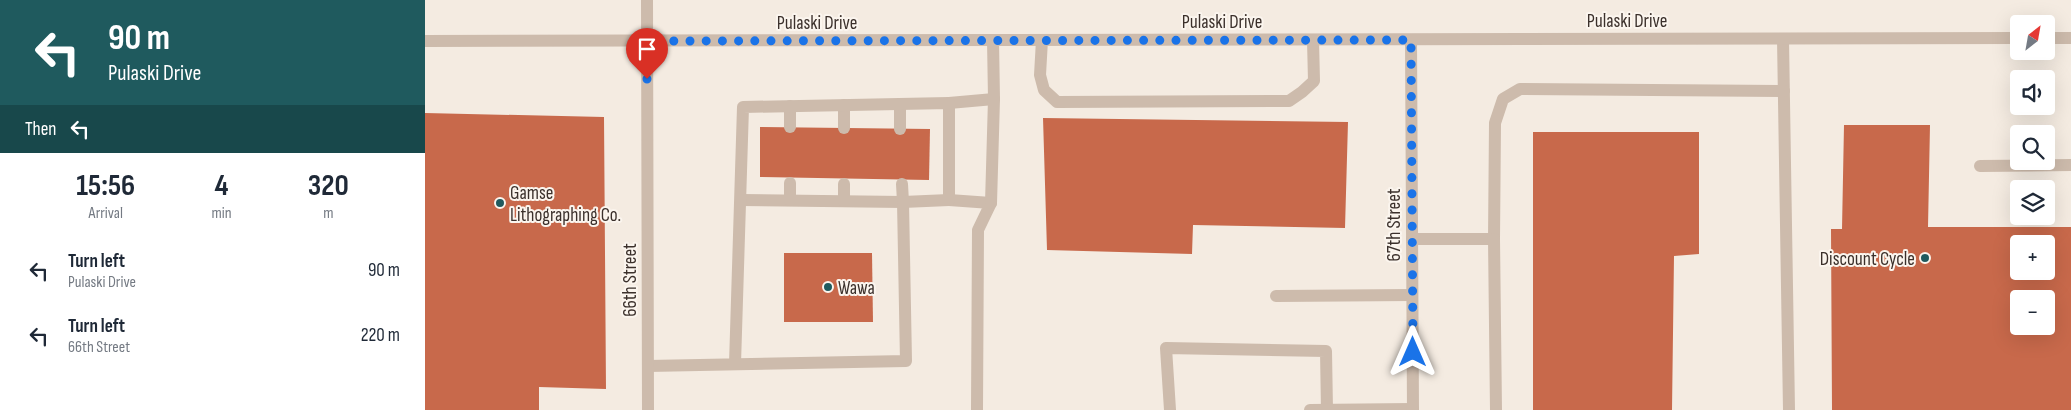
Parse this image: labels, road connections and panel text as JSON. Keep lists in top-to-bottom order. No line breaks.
{"streets":{"street":["Pulaski Drive","67th Street","66th Street"]},"crossings":[["Pulaski Drive","67th Street"],["Pulaski Drive","66th Street"]],"places":["Gamse Lithographing Co.","Discount Cycle","Wawa"],"north":"top right","page":{"turn":["90 m","Pulaski Drive"],"map_buttons":["+","−"],"then":"Then","eta":["15:56","Arrival","4","min","320","m"],"list":[{"name":"Turn left","note":"Pulaski Drive","value":"90 m"},{"name":"Turn left","note":"66th Street","value":"220 m"}]}}
